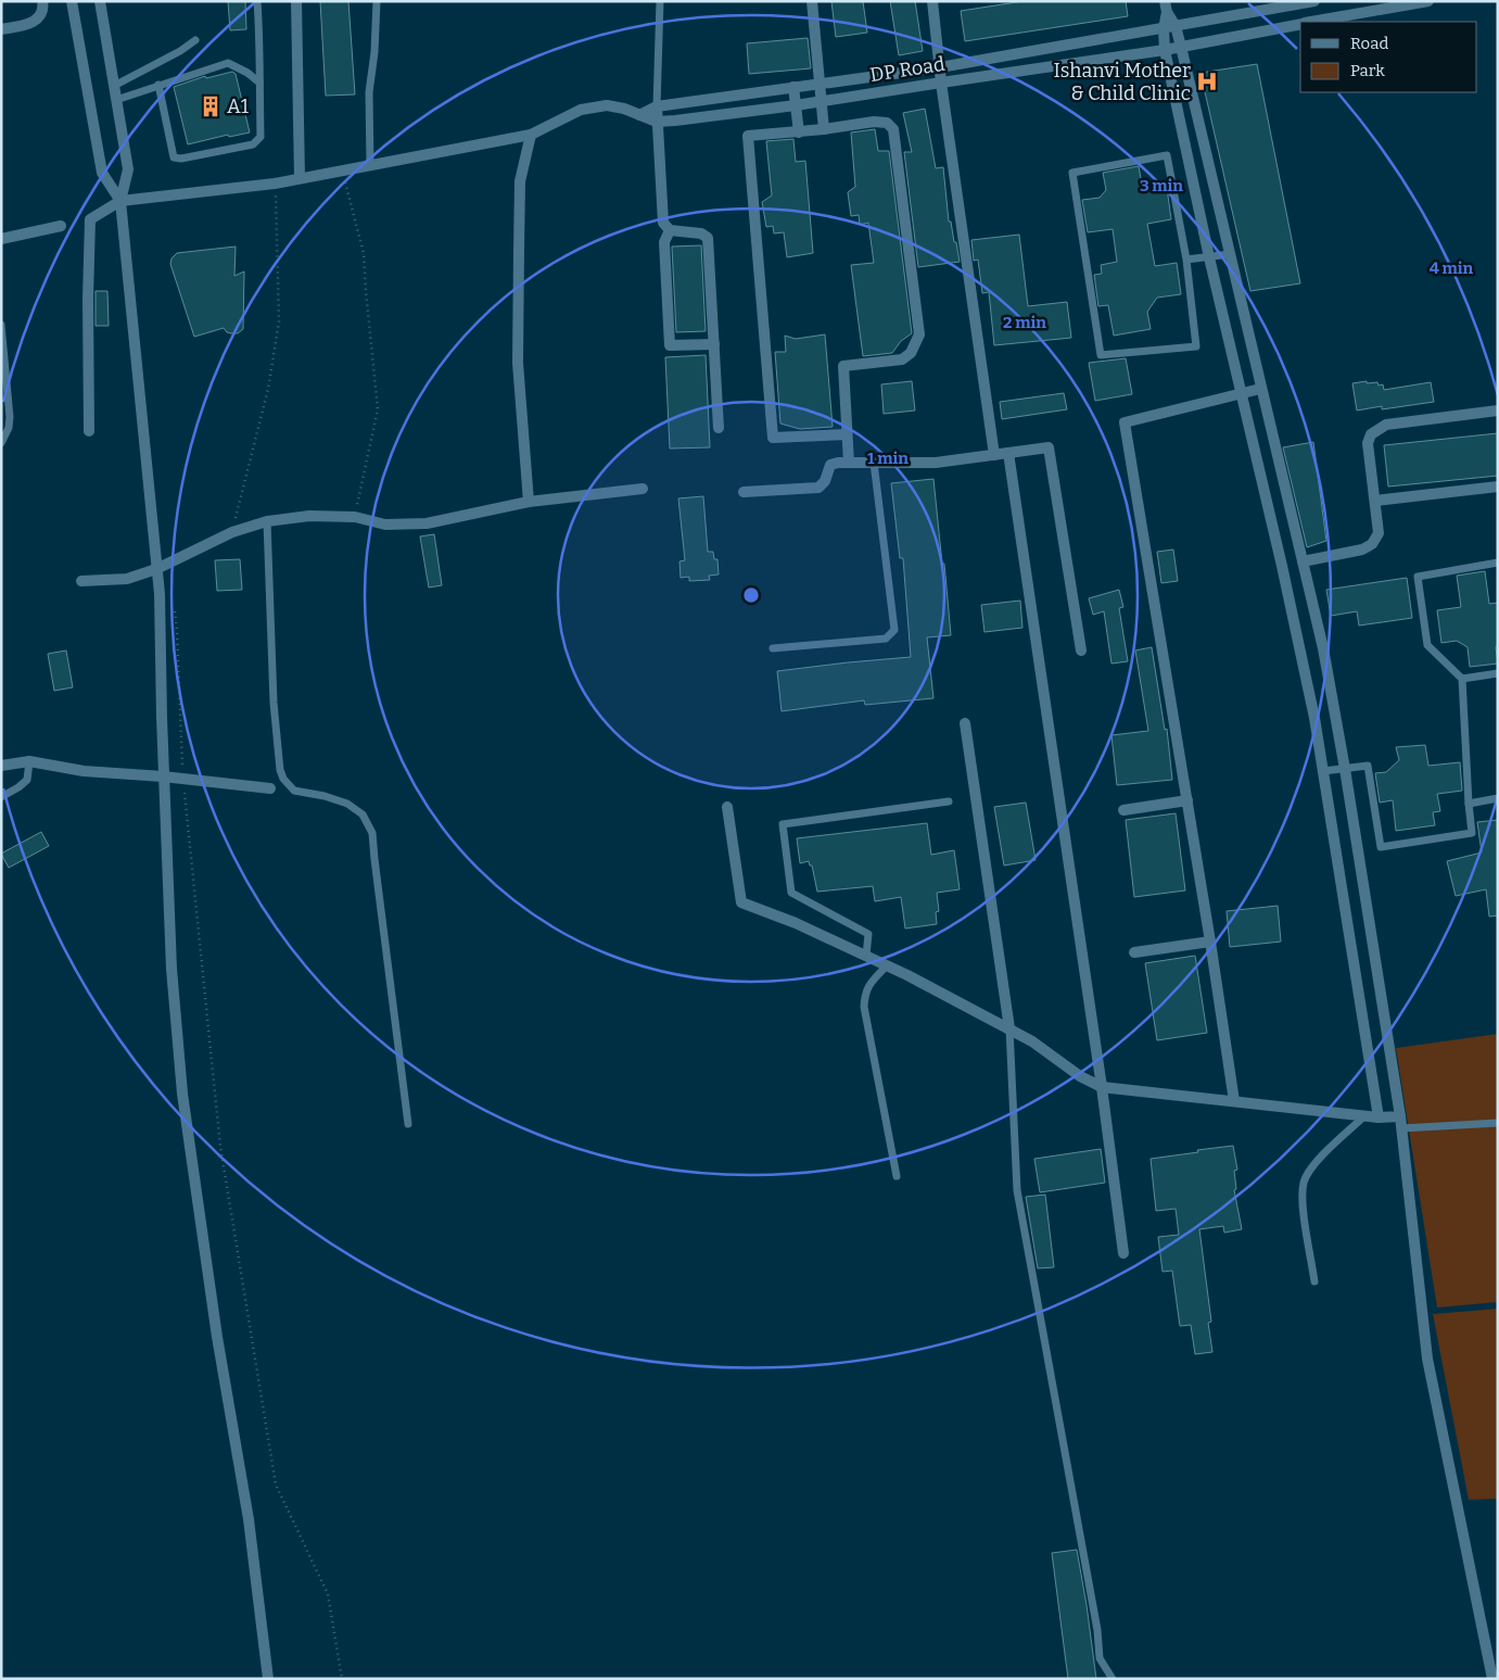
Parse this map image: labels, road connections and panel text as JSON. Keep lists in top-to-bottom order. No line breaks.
{"streets":{"street":["DP Road"]},"places":{"hospital":["Ishanvi Mother & Child Clinic"],"building":["A1"]},"legend":["Road","Park"],"rings":["3 min","4 min","2 min","1 min"]}
